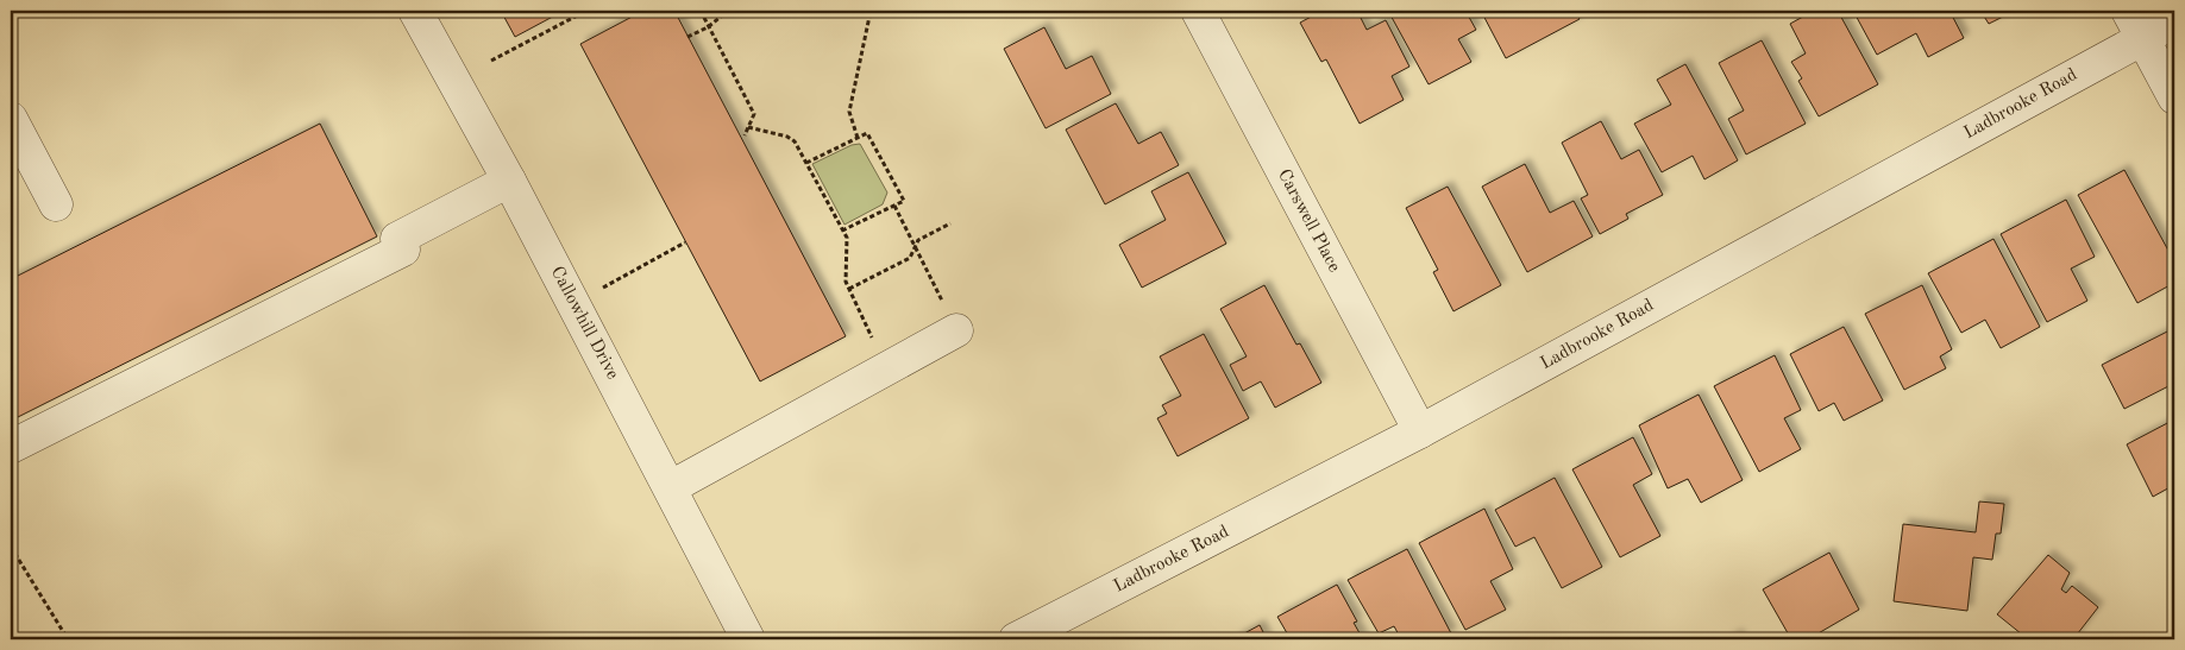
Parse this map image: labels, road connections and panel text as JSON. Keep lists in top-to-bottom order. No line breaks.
{"streets":{"street":["Ladbrooke Road","Carswell Place","Callowhill Drive"]},"crossings":[["Ladbrooke Road","Carswell Place"]]}
